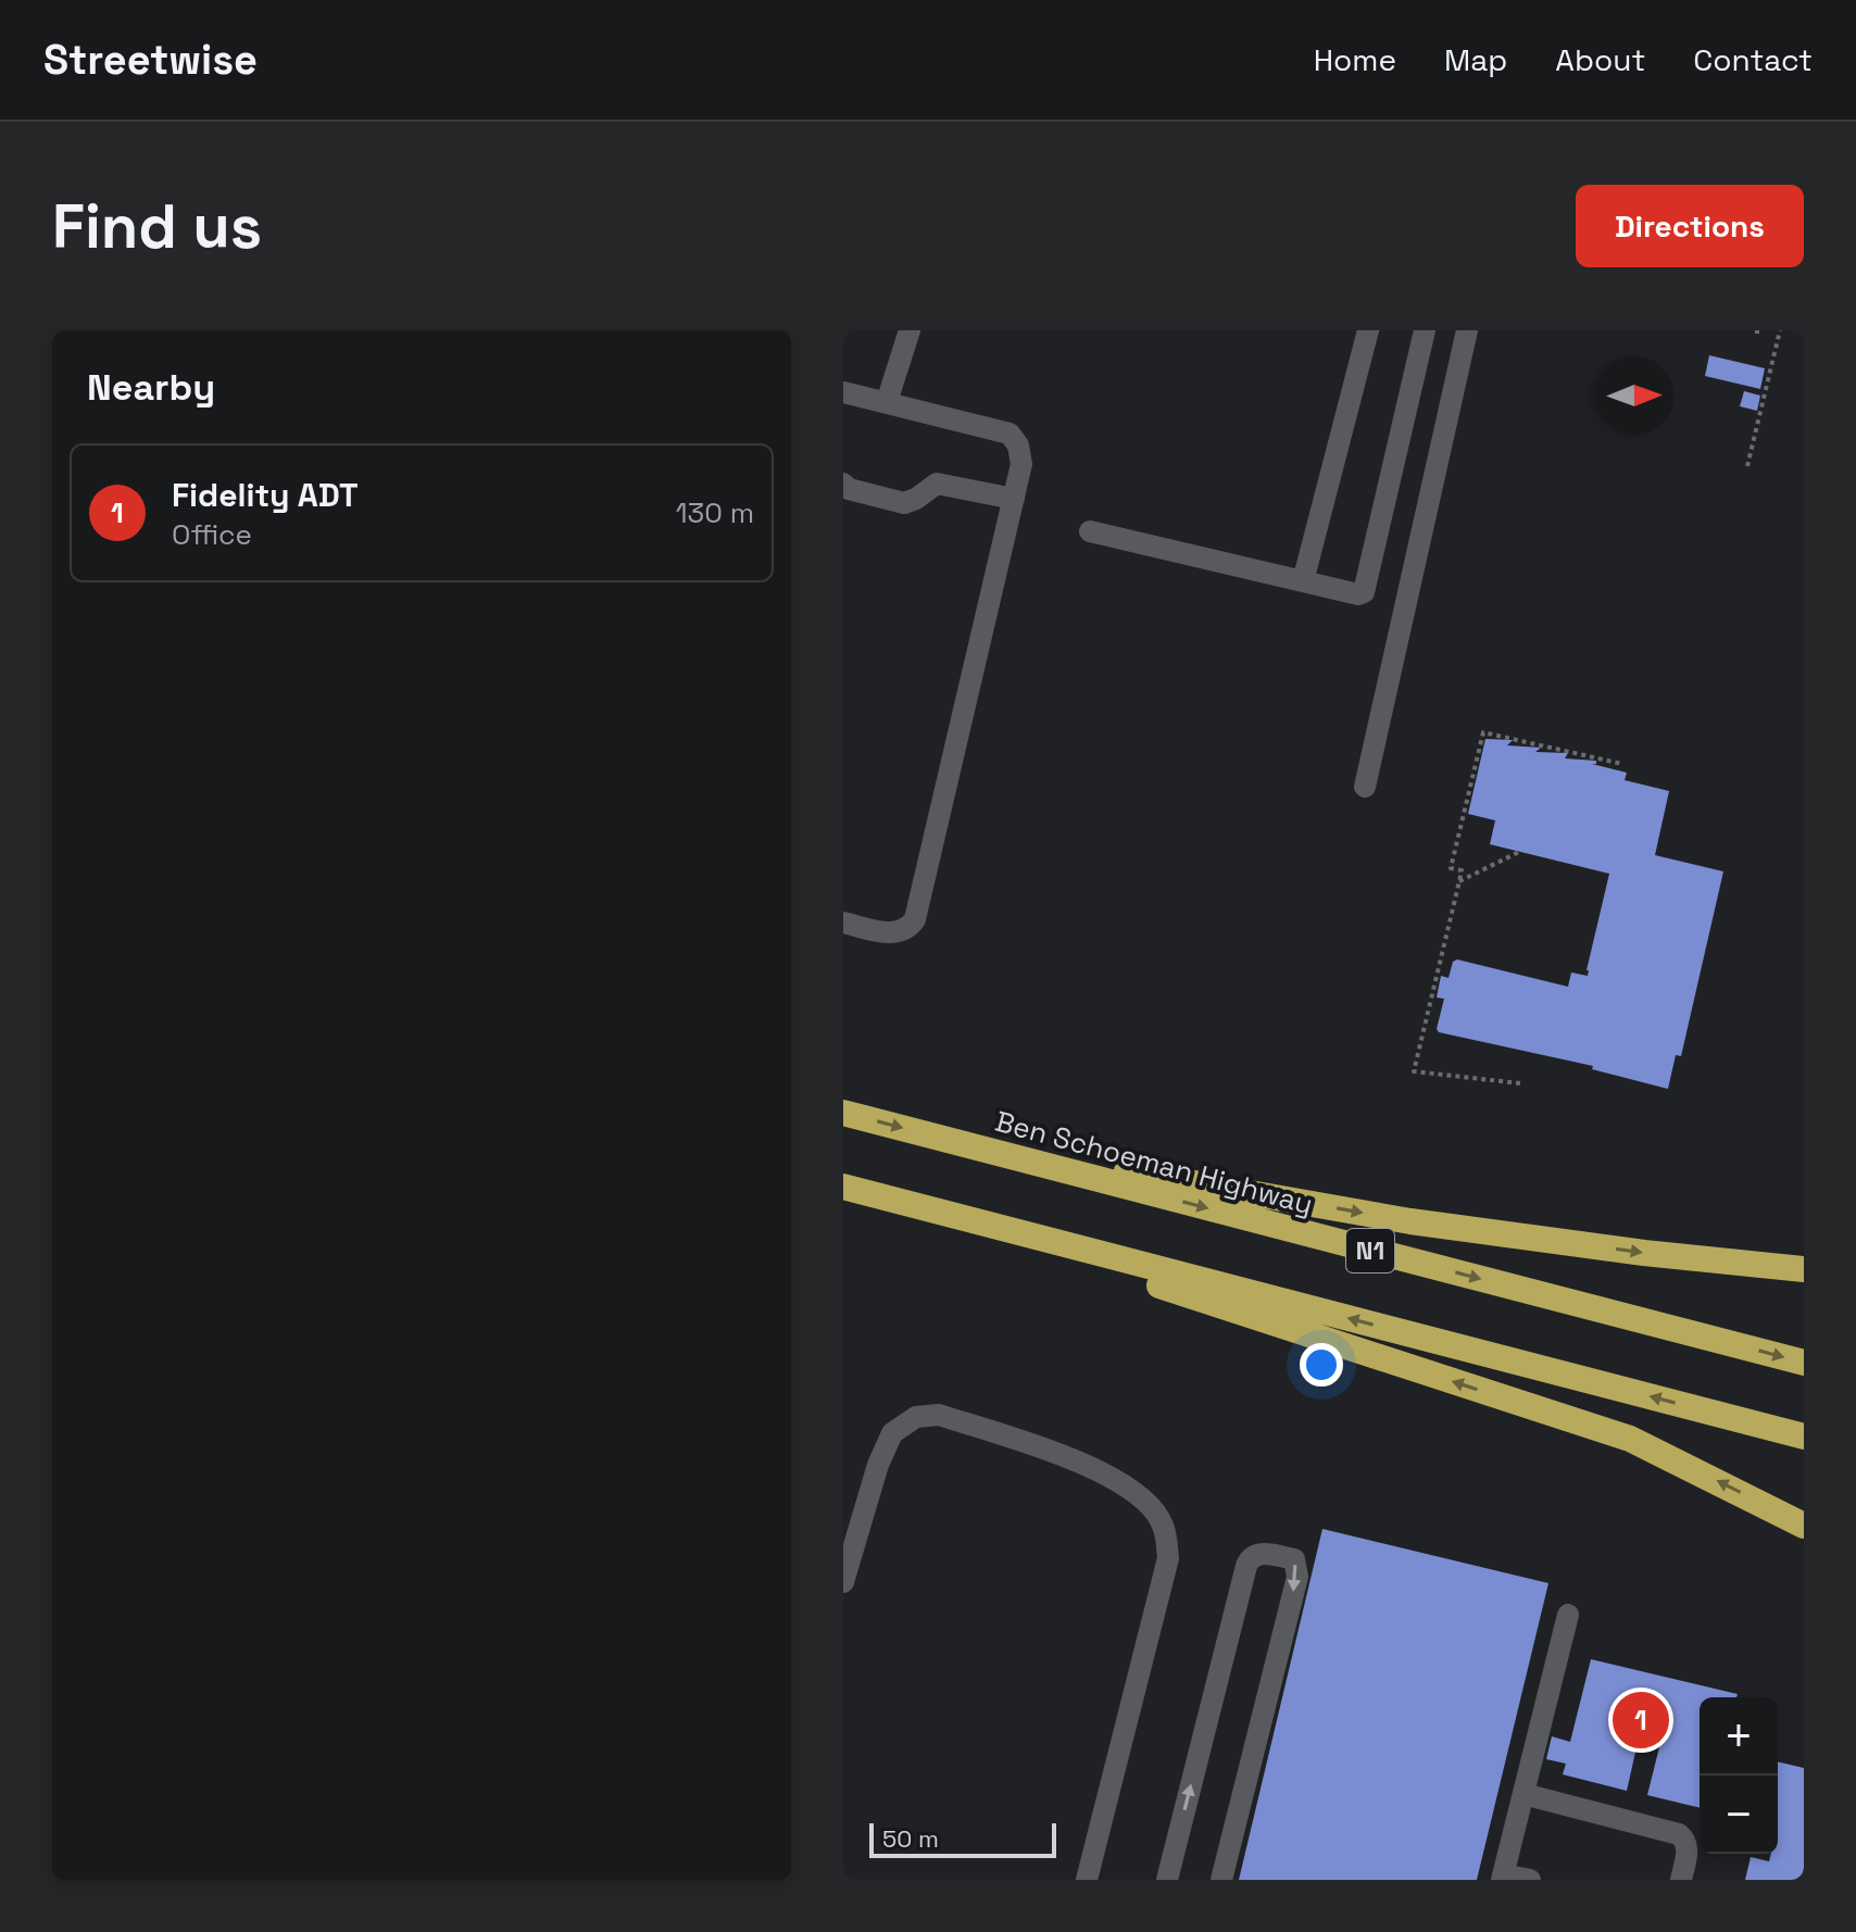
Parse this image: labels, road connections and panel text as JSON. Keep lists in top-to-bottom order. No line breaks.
{"streets":{"highway":["Ben Schoeman Highway","N1"]},"scale_bar":"50 m","north":"right","page":{"header":"Streetwise","nav":["Home","Map","About","Contact"],"buttons":"Directions","title":"Find us","heading":"Nearby","list":[{"mark":"1","name":"Fidelity ADT","note":"Office","value":"130 m"}],"pins":"1","map_buttons":["+","−"],"scale":"50 m"}}
